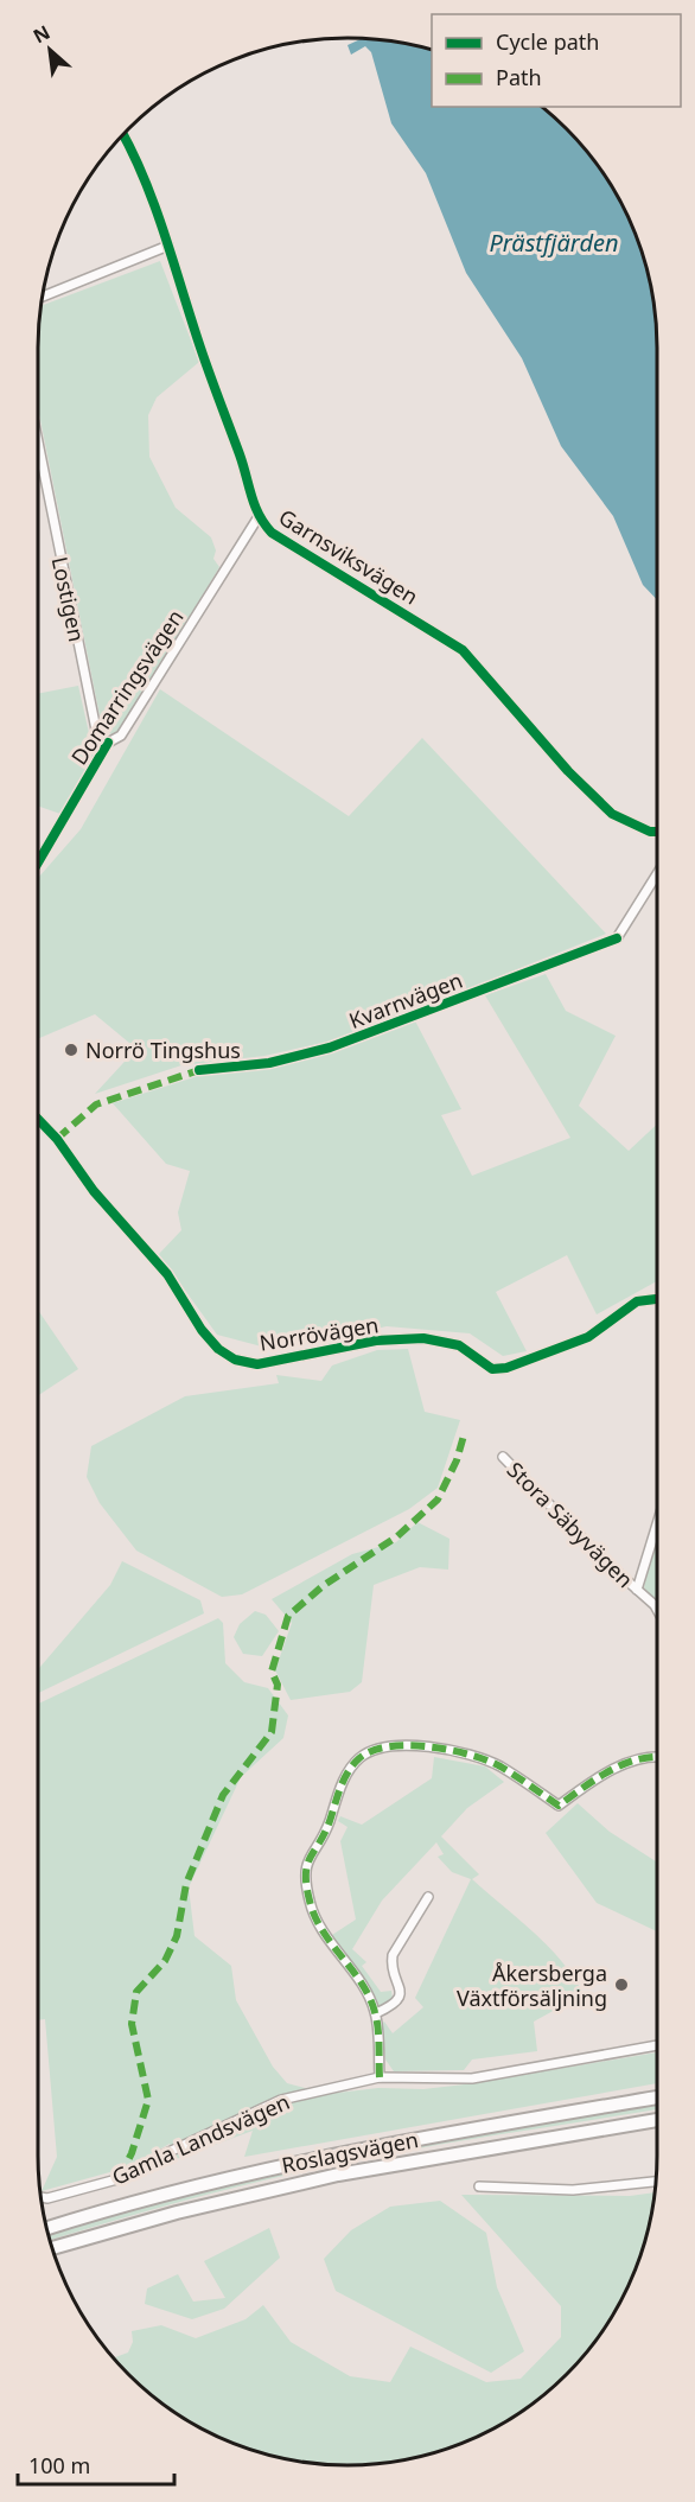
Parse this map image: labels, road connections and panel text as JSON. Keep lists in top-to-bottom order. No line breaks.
{"streets":{"main road":["Roslagsvägen"],"street":["Garnsviksvägen","Lostigen","Domarringsvägen","Norrövägen","Stora Säbyvägen","Gamla Landsvägen"],"cycle path":["Kvarnvägen"]},"crossings":[["Garnsviksvägen","Domarringsvägen"],["Lostigen","Domarringsvägen"]],"water":["Prästfjärden"],"places":["Norrö Tingshus","Åkersberga Växtförsäljning"],"legend":["Cycle path","Path"],"scale_bar":"100 m","north":"top left"}
